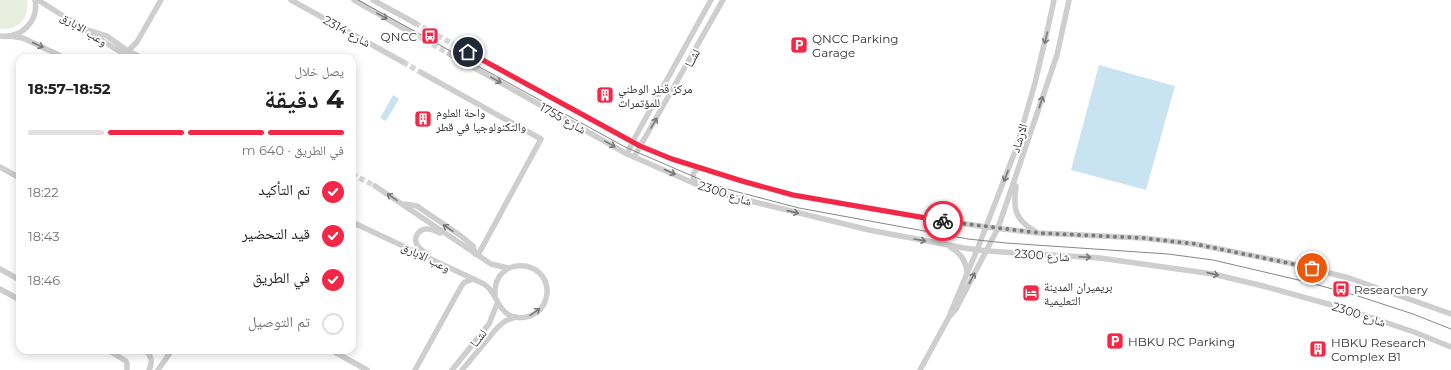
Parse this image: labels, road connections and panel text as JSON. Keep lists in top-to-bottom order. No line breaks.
{"streets":{"street":["وعب الابارق","شارع 2314","لشــا","شارع 1755","الارشاد","شارع 2300"]},"crossings":[["وعب الابارق","لشــا"],["لشــا","شارع 1755"],["لشــا","شارع 2300"],["شارع 1755","شارع 2300"],["الارشاد","شارع 2300"]],"places":{"bus stop":["QNCC","Researchery"],"parking":["QNCC Parking Garage","HBKU RC Parking"],"building":["مركز قطر الوطني للمؤتمرات","واحة العلوم والتكنولوجيا في قطر","HBKU Research Complex B1"],"hotel":["بريميران المدينة التعليمية"]},"page":{"heading":["4 دقيقة","يصل خلال","18:52–18:57"],"bar":"في الطريق · 640 m","list":[["تم التأكيد","18:22"],["قيد التحضير","18:43"],["في الطريق","18:46"],"تم التوصيل"]}}
